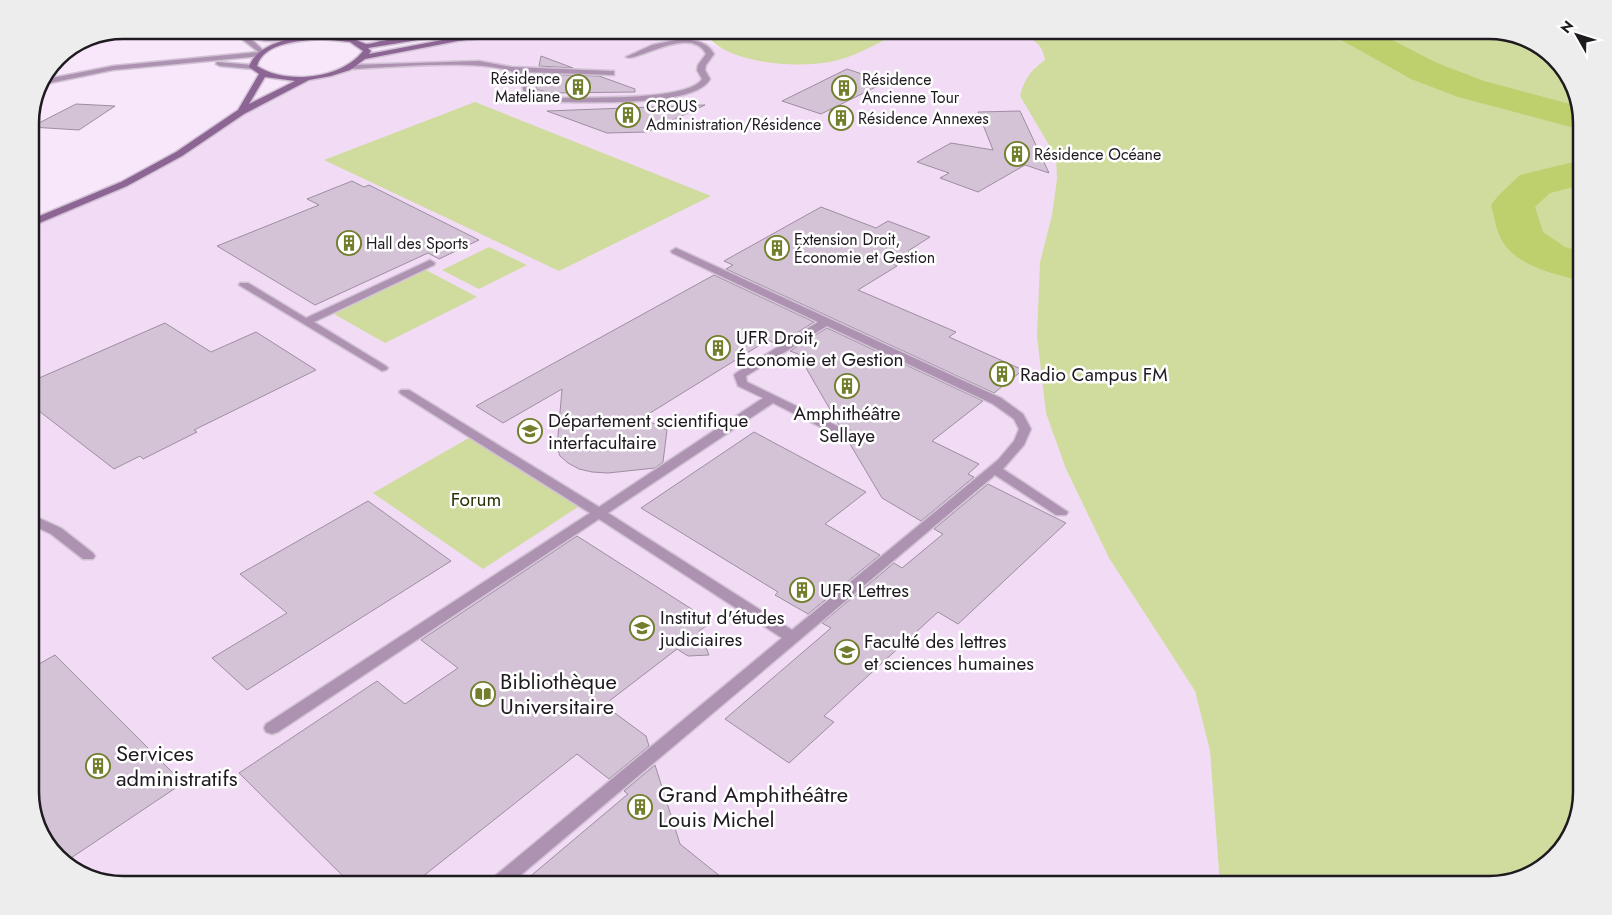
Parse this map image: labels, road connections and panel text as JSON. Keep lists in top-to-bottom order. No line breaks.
{"parks":["Forum"],"places":{"building":["Résidence Mateliane","Résidence Ancienne Tour","CROUS Administration/Résidence","Résidence Annexes","Résidence Océane","Hall des Sports","Extension Droit, Économie et Gestion","UFR Droit, Économie et Gestion","Radio Campus FM","Amphithéâtre Sellaye","UFR Lettres","Services administratifs","Grand Amphithéâtre Louis Michel"],"school or university":["Département scientifique interfacultaire","Institut d'études judiciaires","Faculté des lettres et sciences humaines"],"library":["Bibliothèque Universitaire"]},"north":"top left"}
